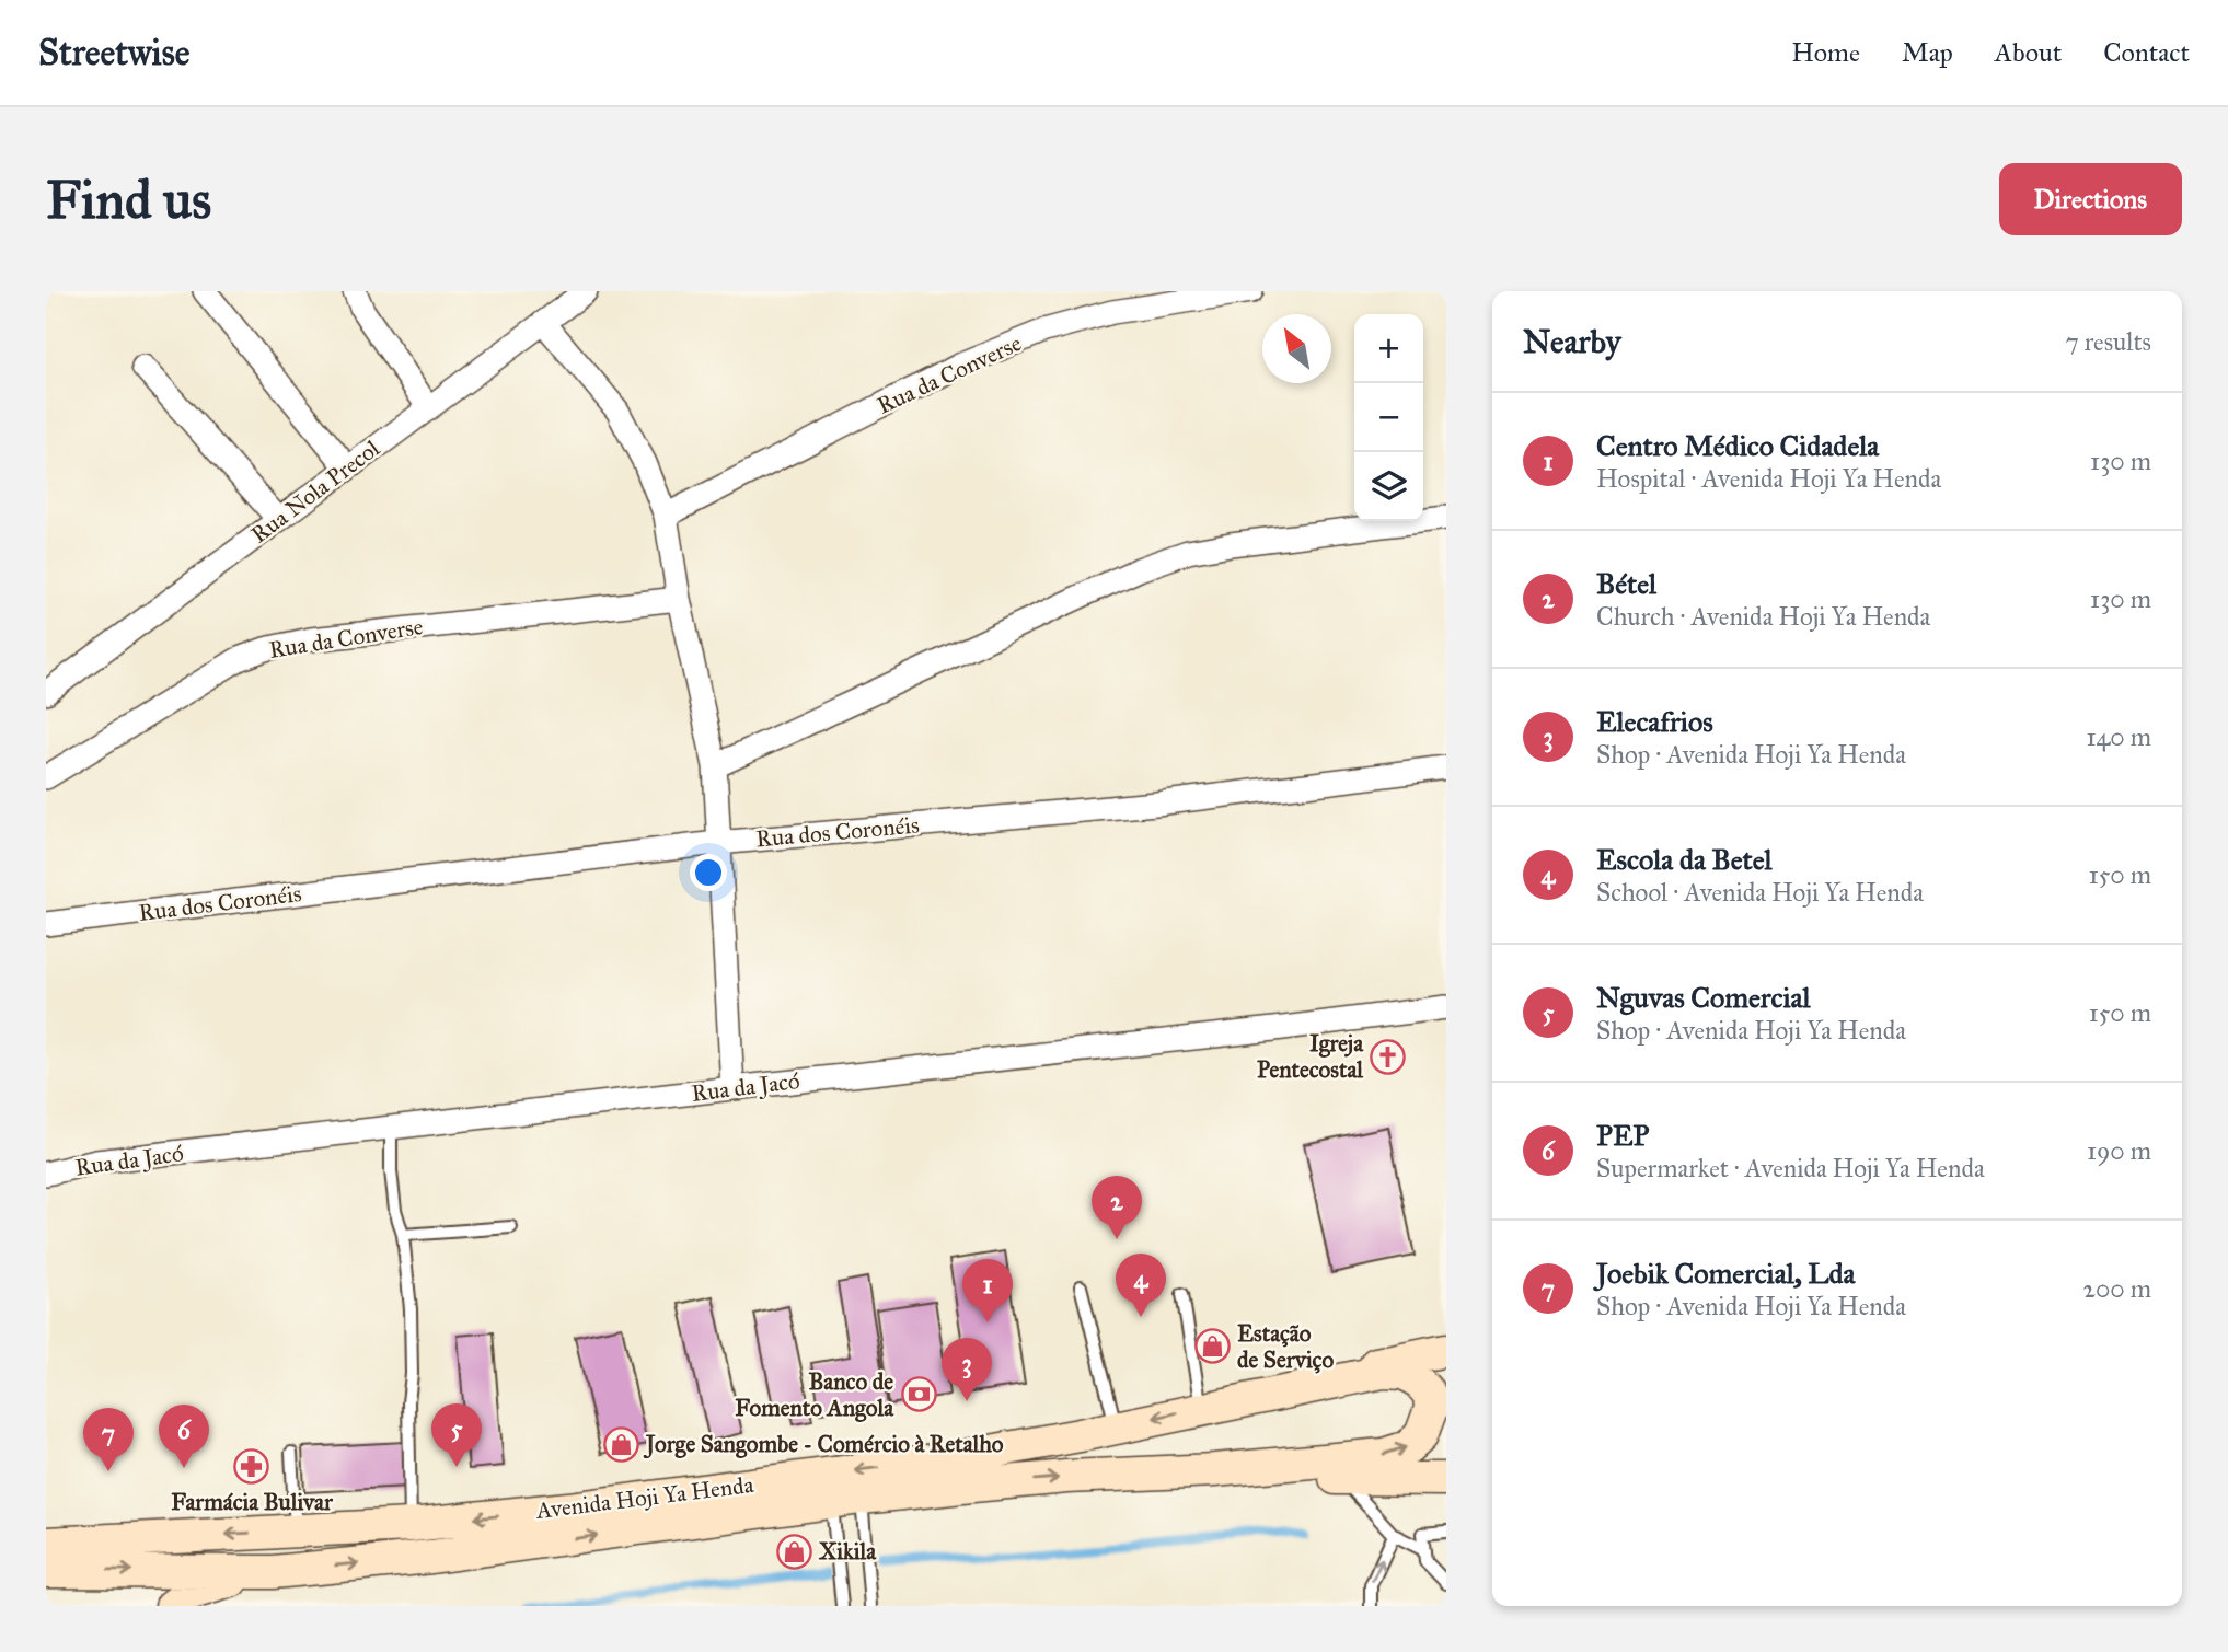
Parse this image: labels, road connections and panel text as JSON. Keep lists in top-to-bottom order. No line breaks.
{"streets":{"main road":["Avenida Hoji Ya Henda"],"street":["Rua da Converse","Rua Nola Precol","Rua dos Coronéis","Rua da Jacó"]},"places":{"church":["Igreja Pentecostal"],"shop":["Estação de Serviço","Jorge Sangombe - Comércio à Retalho","Xikila"],"bank":["Banco de Fomento Angola"],"pharmacy":["Farmácia Bulivar"]},"north":"top left","page":{"header":"Streetwise","nav":["Home","Map","About","Contact"],"buttons":"Directions","title":"Find us","heading":["Nearby","7 results"],"map_buttons":["+","−"],"list":[{"mark":"1","name":"Centro Médico Cidadela","note":"Hospital · Avenida Hoji Ya Henda","value":"130 m"},{"mark":"2","name":"Bétel","note":"Church · Avenida Hoji Ya Henda","value":"130 m"},{"mark":"3","name":"Elecafrios","note":"Shop · Avenida Hoji Ya Henda","value":"140 m"},{"mark":"4","name":"Escola da Betel","note":"School · Avenida Hoji Ya Henda","value":"150 m"},{"mark":"5","name":"Nguvas Comercial","note":"Shop · Avenida Hoji Ya Henda","value":"150 m"},{"mark":"6","name":"PEP","note":"Supermarket · Avenida Hoji Ya Henda","value":"190 m"},{"mark":"7","name":"Joebik Comercial, Lda","note":"Shop · Avenida Hoji Ya Henda","value":"200 m"}],"pins":["2","4","1","3","5","6","7"]}}
